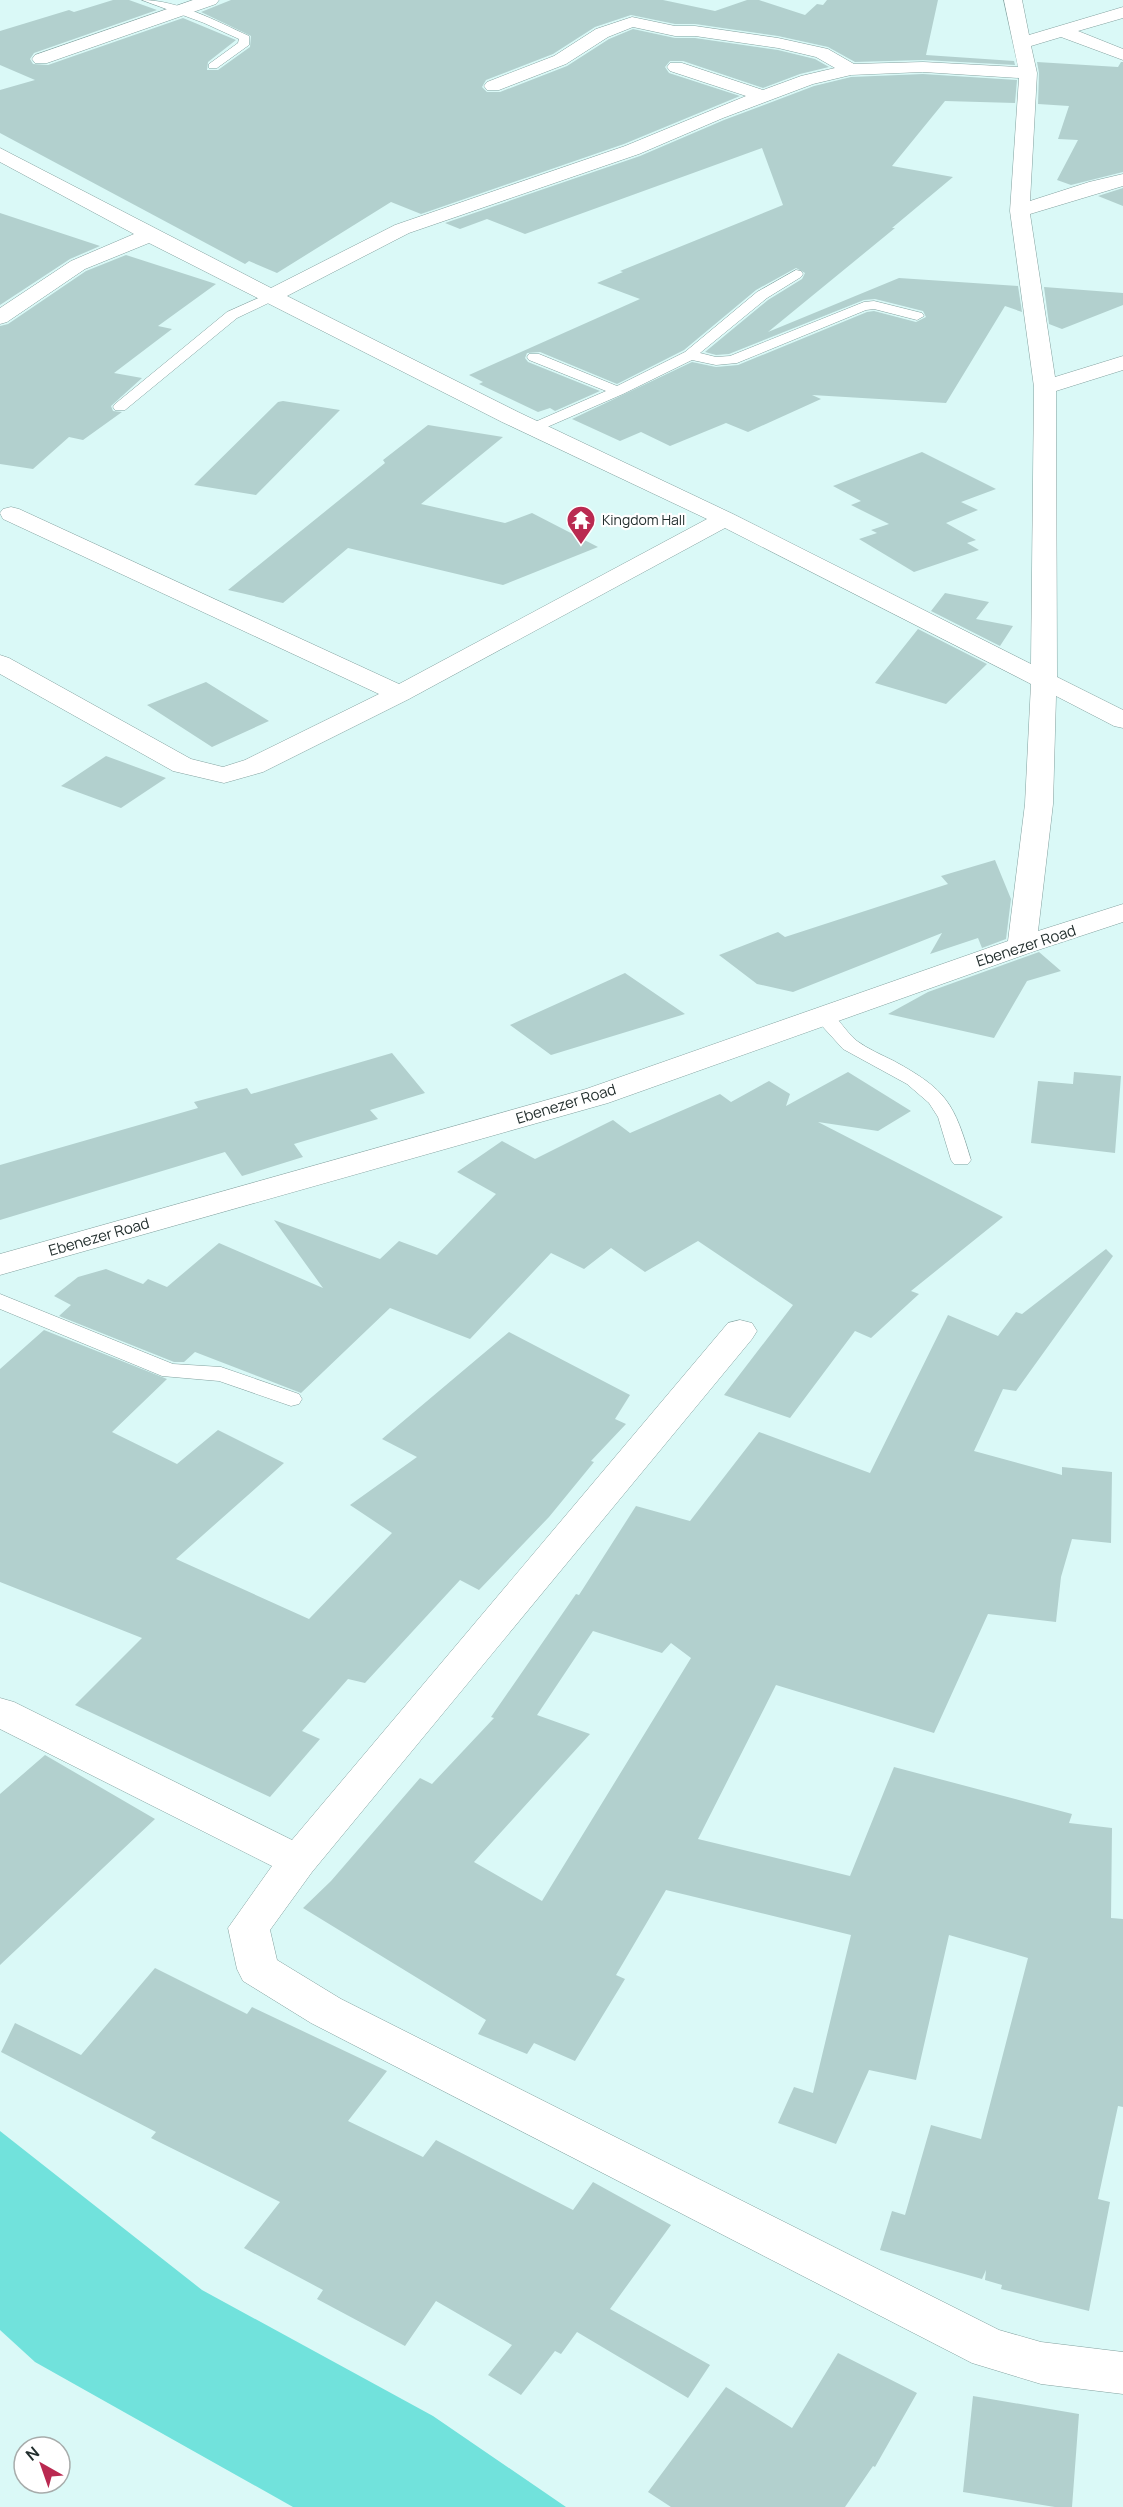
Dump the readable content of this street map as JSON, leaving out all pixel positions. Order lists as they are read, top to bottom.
{
  "streets": {
    "street": ["Ebenezer Road"]
  },
  "places": {
    "temple": ["Kingdom Hall"]
  },
  "north": "top left"
}
